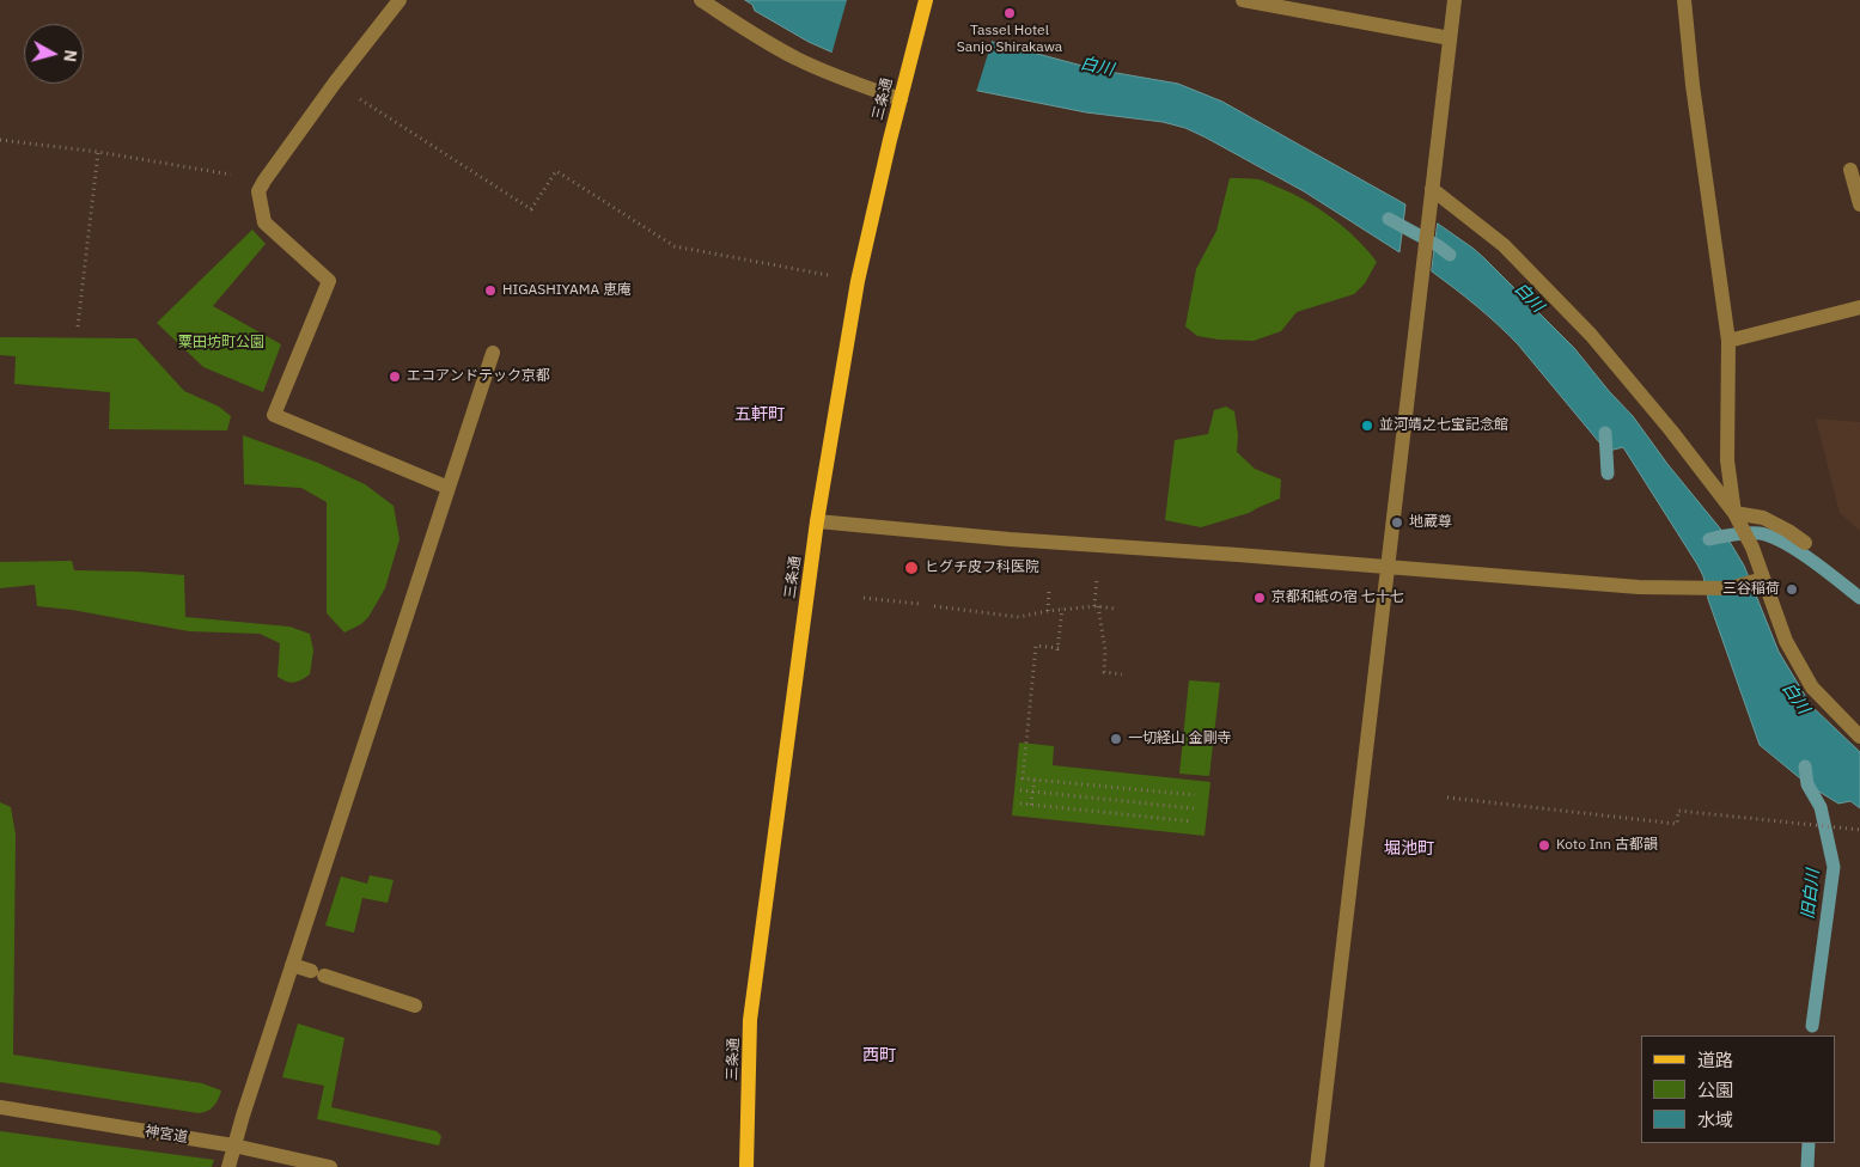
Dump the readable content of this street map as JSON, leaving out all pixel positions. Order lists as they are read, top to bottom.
{
  "streets": {
    "main road": ["三条通"],
    "street": ["神宮道"]
  },
  "districts": ["五軒町", "堀池町", "西町"],
  "water": ["白川", "旧白川"],
  "parks": ["粟田坊町公園"],
  "places": [
    "Tassel Hotel Sanjo Shirakawa",
    "HIGASHIYAMA 恵庵",
    "エコアンドテック京都",
    "並河靖之七宝記念館",
    "地蔵尊",
    "ヒグチ皮フ科医院",
    "三谷稲荷",
    "京都和紙の宿 七十七",
    "一切経山 金剛寺",
    "Koto Inn 古都韻"
  ],
  "legend": ["道路", "公園", "水域"],
  "north": "right"
}
